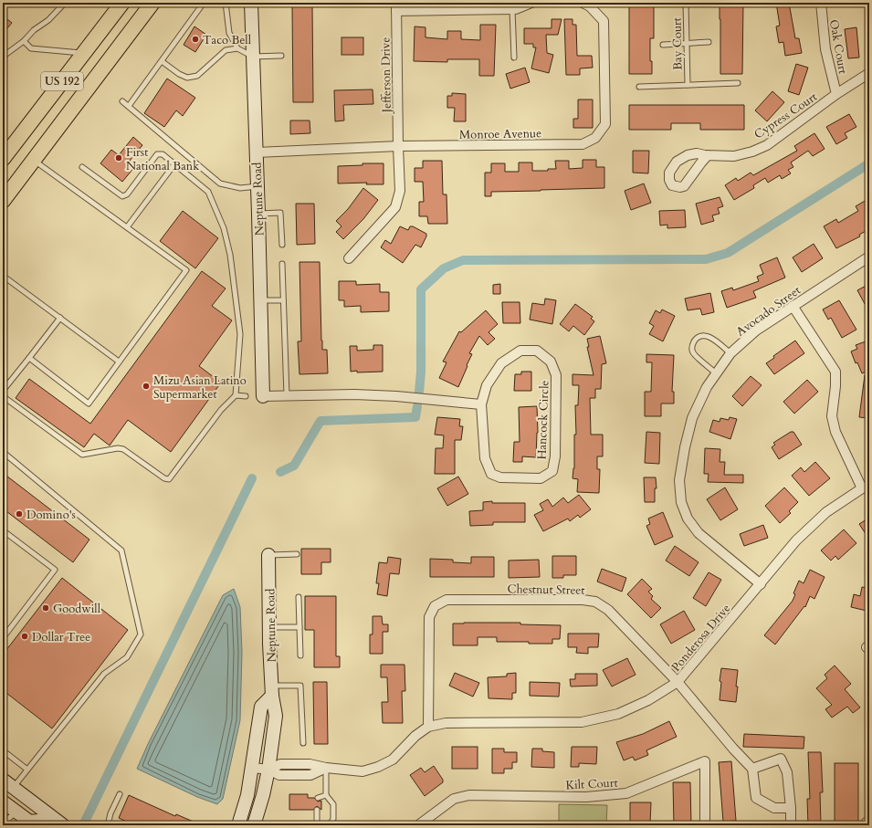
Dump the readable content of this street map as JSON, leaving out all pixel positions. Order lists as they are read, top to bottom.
{
  "streets": {
    "highway": ["US 192"],
    "main road": ["Neptune Road"],
    "street": [
      "Oak Court",
      "Jefferson Drive",
      "Cypress Court",
      "Monroe Avenue",
      "Avocado Street",
      "Hancock Circle",
      "Chestnut Street",
      "Ponderosa Drive",
      "Kilt Court"
    ],
    "lane": ["Bay Court"]
  },
  "crossings": [
    ["Oak Court", "Cypress Court"],
    ["Jefferson Drive", "Monroe Avenue"],
    ["Monroe Avenue", "Neptune Road"],
    ["Neptune Road", "Ponderosa Drive"],
    ["Avocado Street", "Ponderosa Drive"],
    ["Chestnut Street", "Ponderosa Drive"]
  ],
  "places": [
    "Taco Bell",
    "First National Bank",
    "Mizu Asian Latino Supermarket",
    "Domino's",
    "Goodwill",
    "Dollar Tree"
  ]
}
